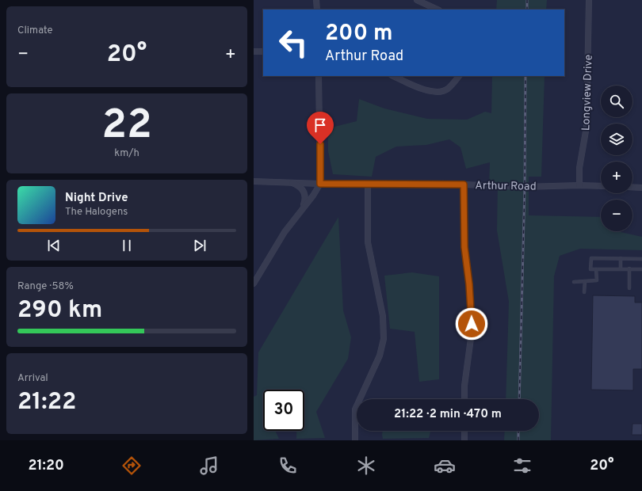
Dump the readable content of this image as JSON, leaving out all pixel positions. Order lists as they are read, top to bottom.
{
  "streets": {
    "street": ["Longview Drive", "Arthur Road"]
  },
  "crossings": [
    ["Longview Drive", "Arthur Road"]
  ],
  "page": {
    "tile": [
      "Climate",
      ["22", "km/h"],
      ["Range · 58%", "290 km"],
      ["Arrival", "21:22"]
    ],
    "turn": ["200 m", "Arthur Road"],
    "heat": ["−", "20°", "+"],
    "map_buttons": ["+", "−"],
    "song": ["Night Drive", "The Halogens"],
    "limit": "30",
    "trip": "21:22 · 2 min · 470 m",
    "tabs": ["21:20", "20°"]
  }
}
